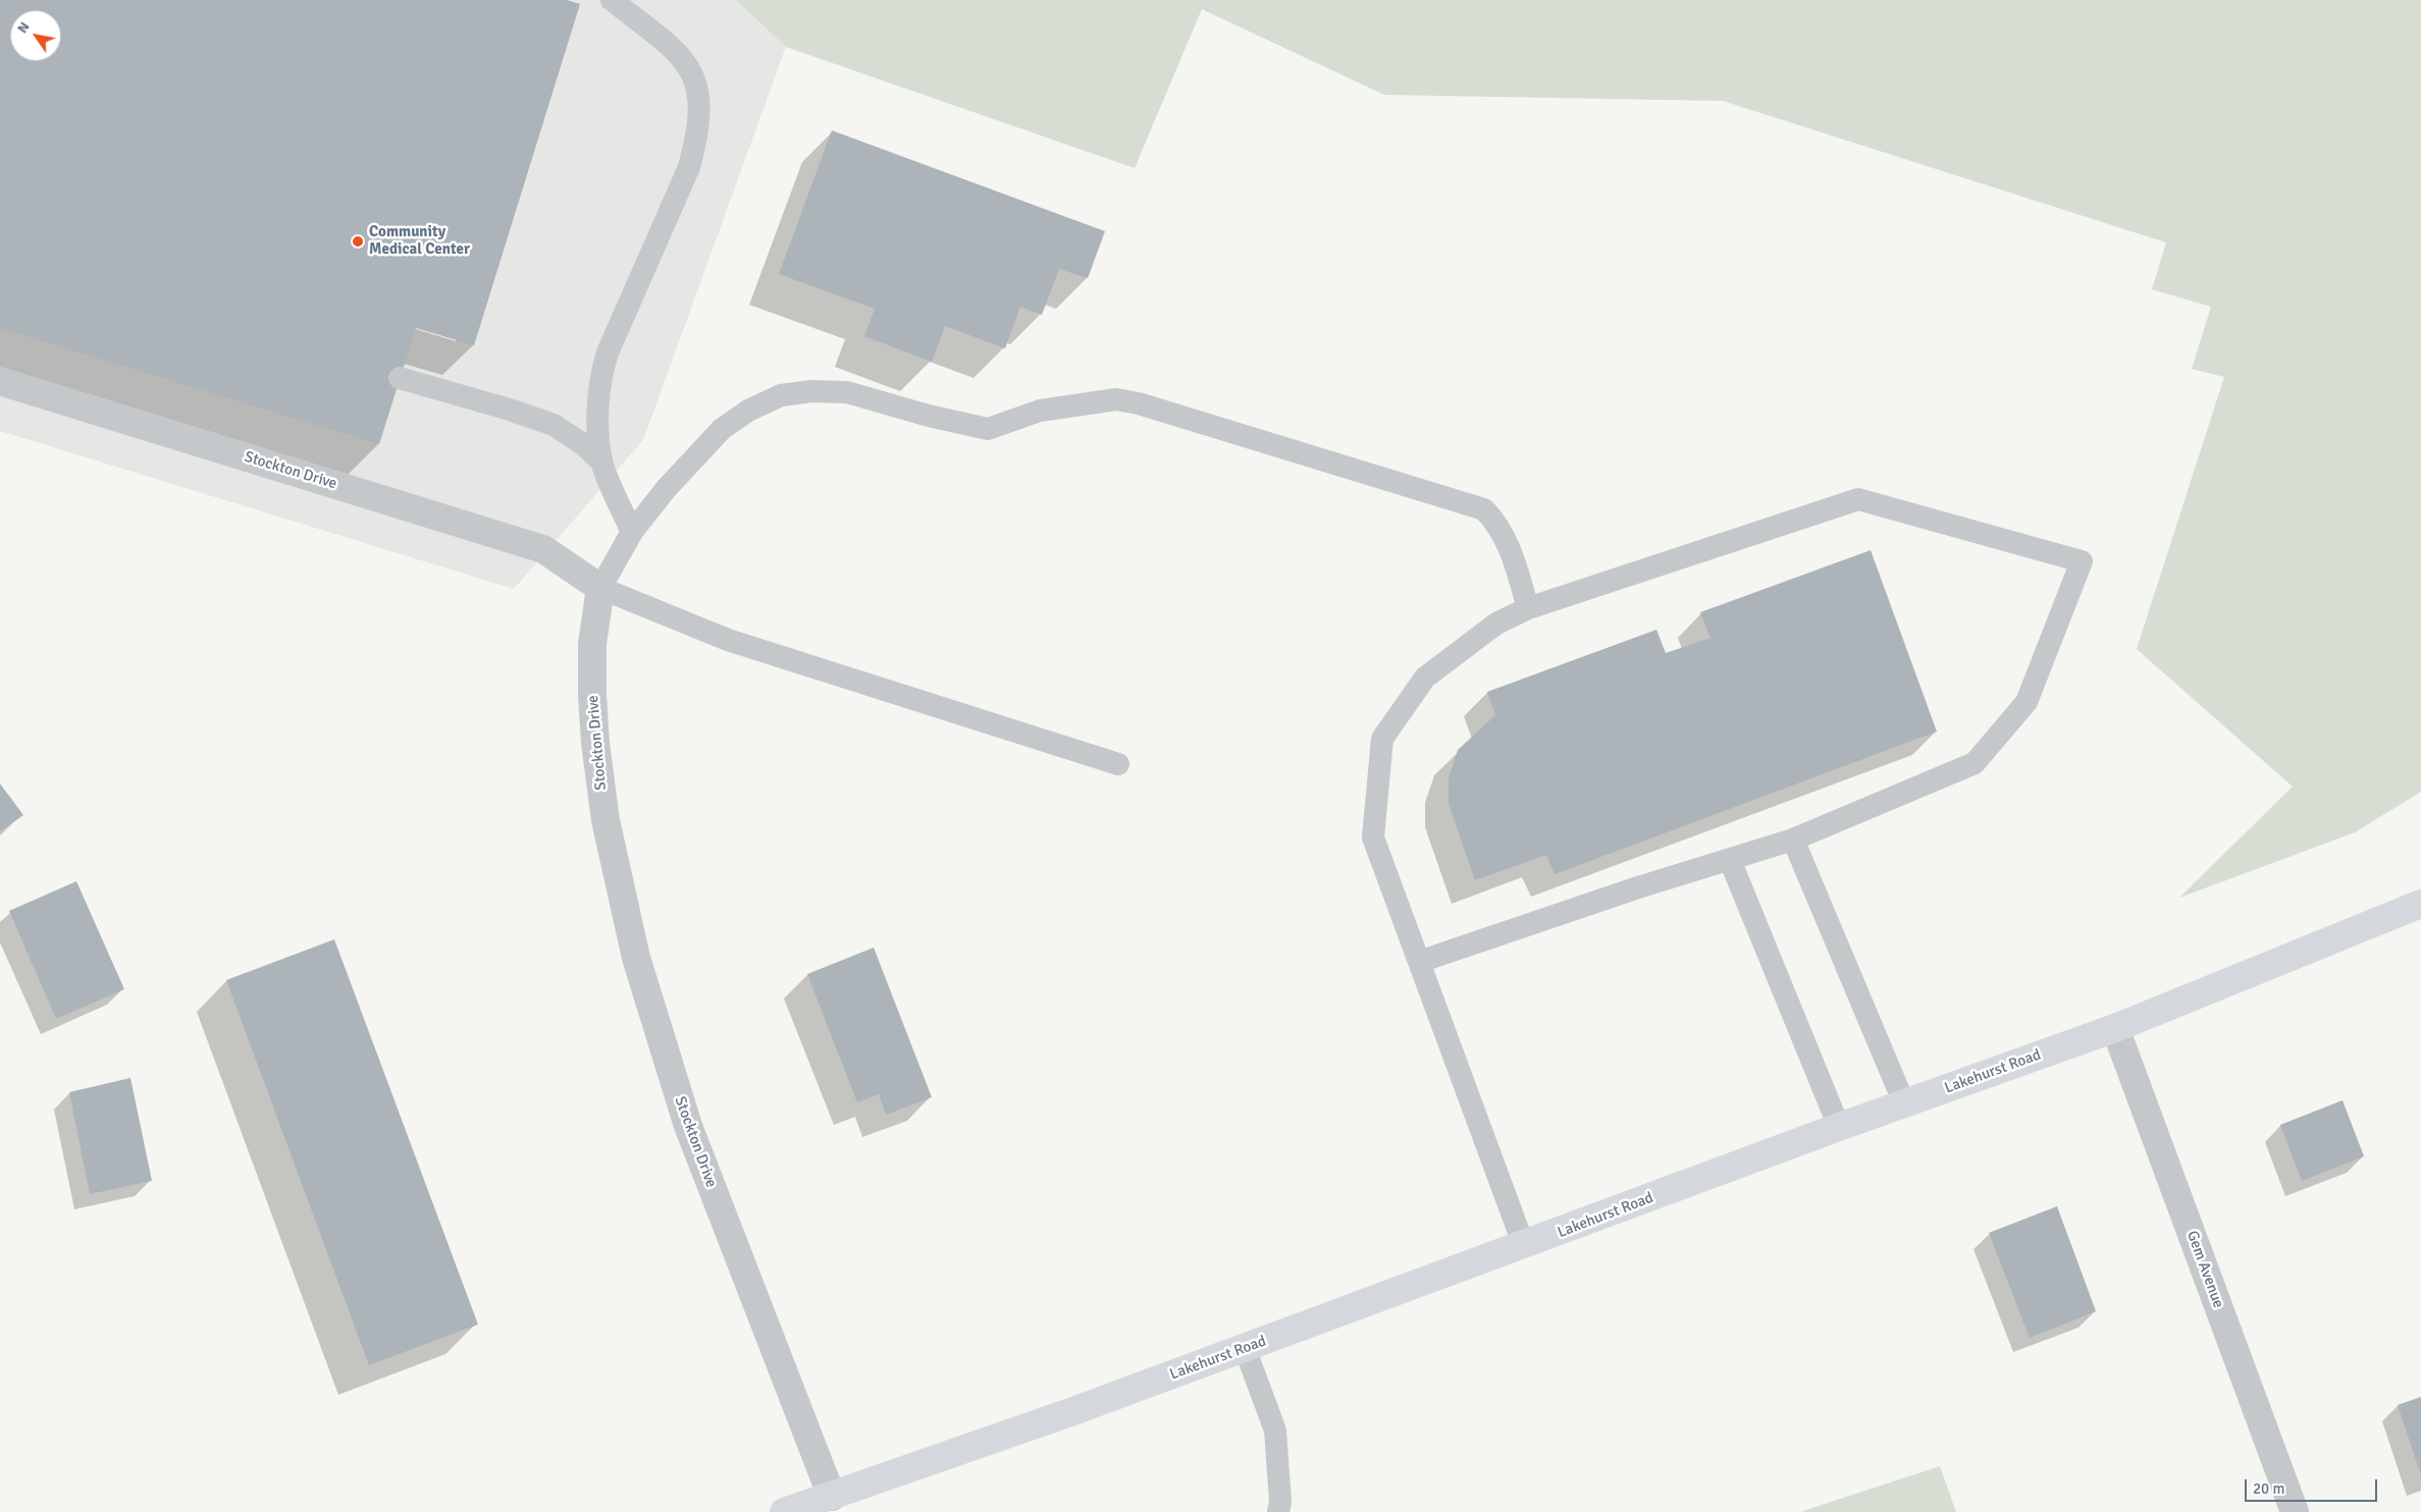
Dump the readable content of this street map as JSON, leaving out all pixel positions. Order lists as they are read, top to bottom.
{
  "streets": {
    "main road": ["Lakehurst Road"],
    "street": ["Stockton Drive", "Gem Avenue"]
  },
  "crossings": [
    ["Stockton Drive", "Lakehurst Road"],
    ["Lakehurst Road", "Gem Avenue"]
  ],
  "places": ["Community Medical Center"],
  "scale_bar": "20 m",
  "north": "top left"
}
